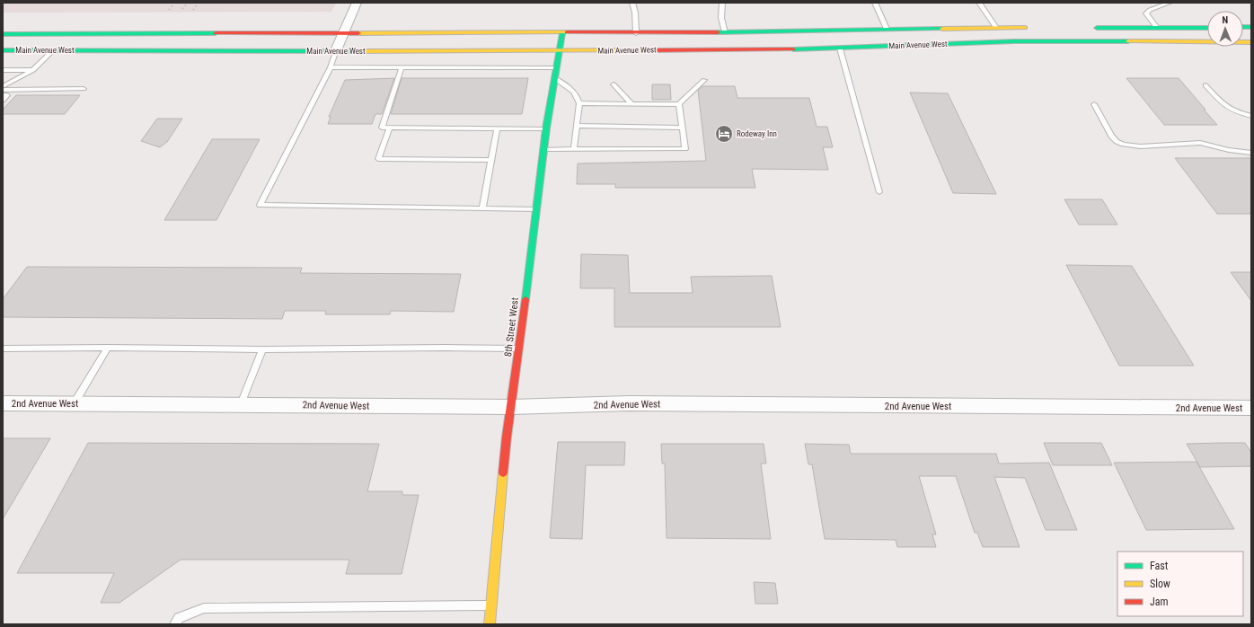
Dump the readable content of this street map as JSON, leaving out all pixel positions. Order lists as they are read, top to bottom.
{
  "streets": {
    "main road": ["Main Avenue West", "8th Street West"],
    "street": ["2nd Avenue West"]
  },
  "crossings": [
    ["Main Avenue West", "8th Street West"],
    ["8th Street West", "2nd Avenue West"]
  ],
  "places": {
    "hotel": ["Rodeway Inn"]
  },
  "legend": ["Fast", "Slow", "Jam"],
  "north": "top"
}
